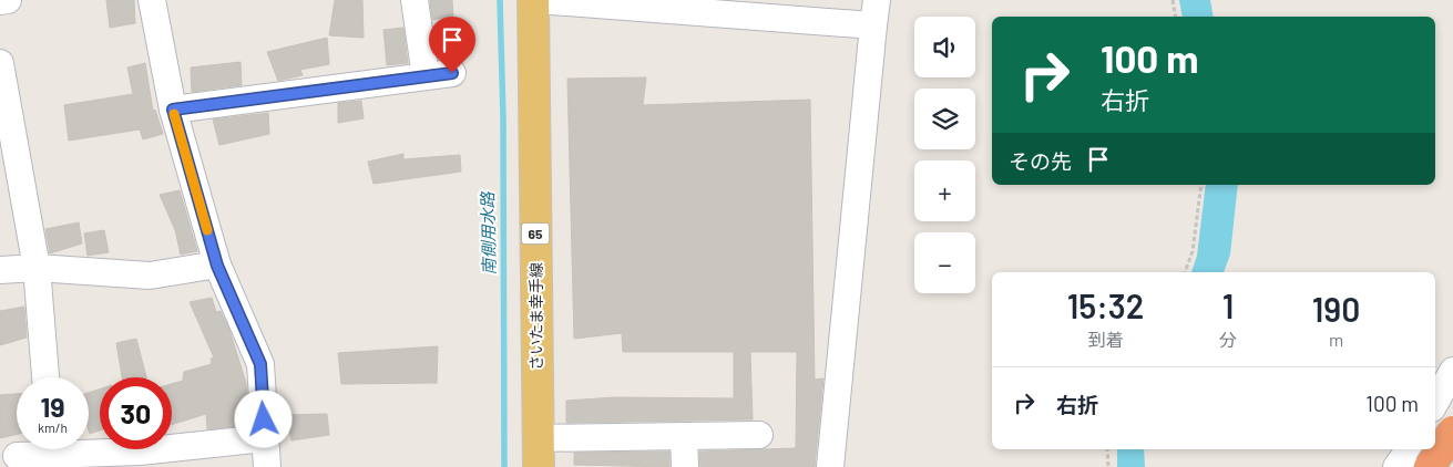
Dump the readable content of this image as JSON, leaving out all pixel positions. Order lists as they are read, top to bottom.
{
  "streets": {
    "main road": ["65", "さいたま幸手線"]
  },
  "water": ["南側用水路"],
  "page": {
    "map_buttons": ["+", "−"],
    "turn": ["100 m", "右折"],
    "then": "その先",
    "eta": [
      "15:32",
      "到着",
      "1",
      "分",
      "190",
      "m"
    ],
    "list": [
      {
        "name": "右折",
        "value": "100 m"
      }
    ],
    "speed": "19 km/h",
    "limit": "30"
  }
}
